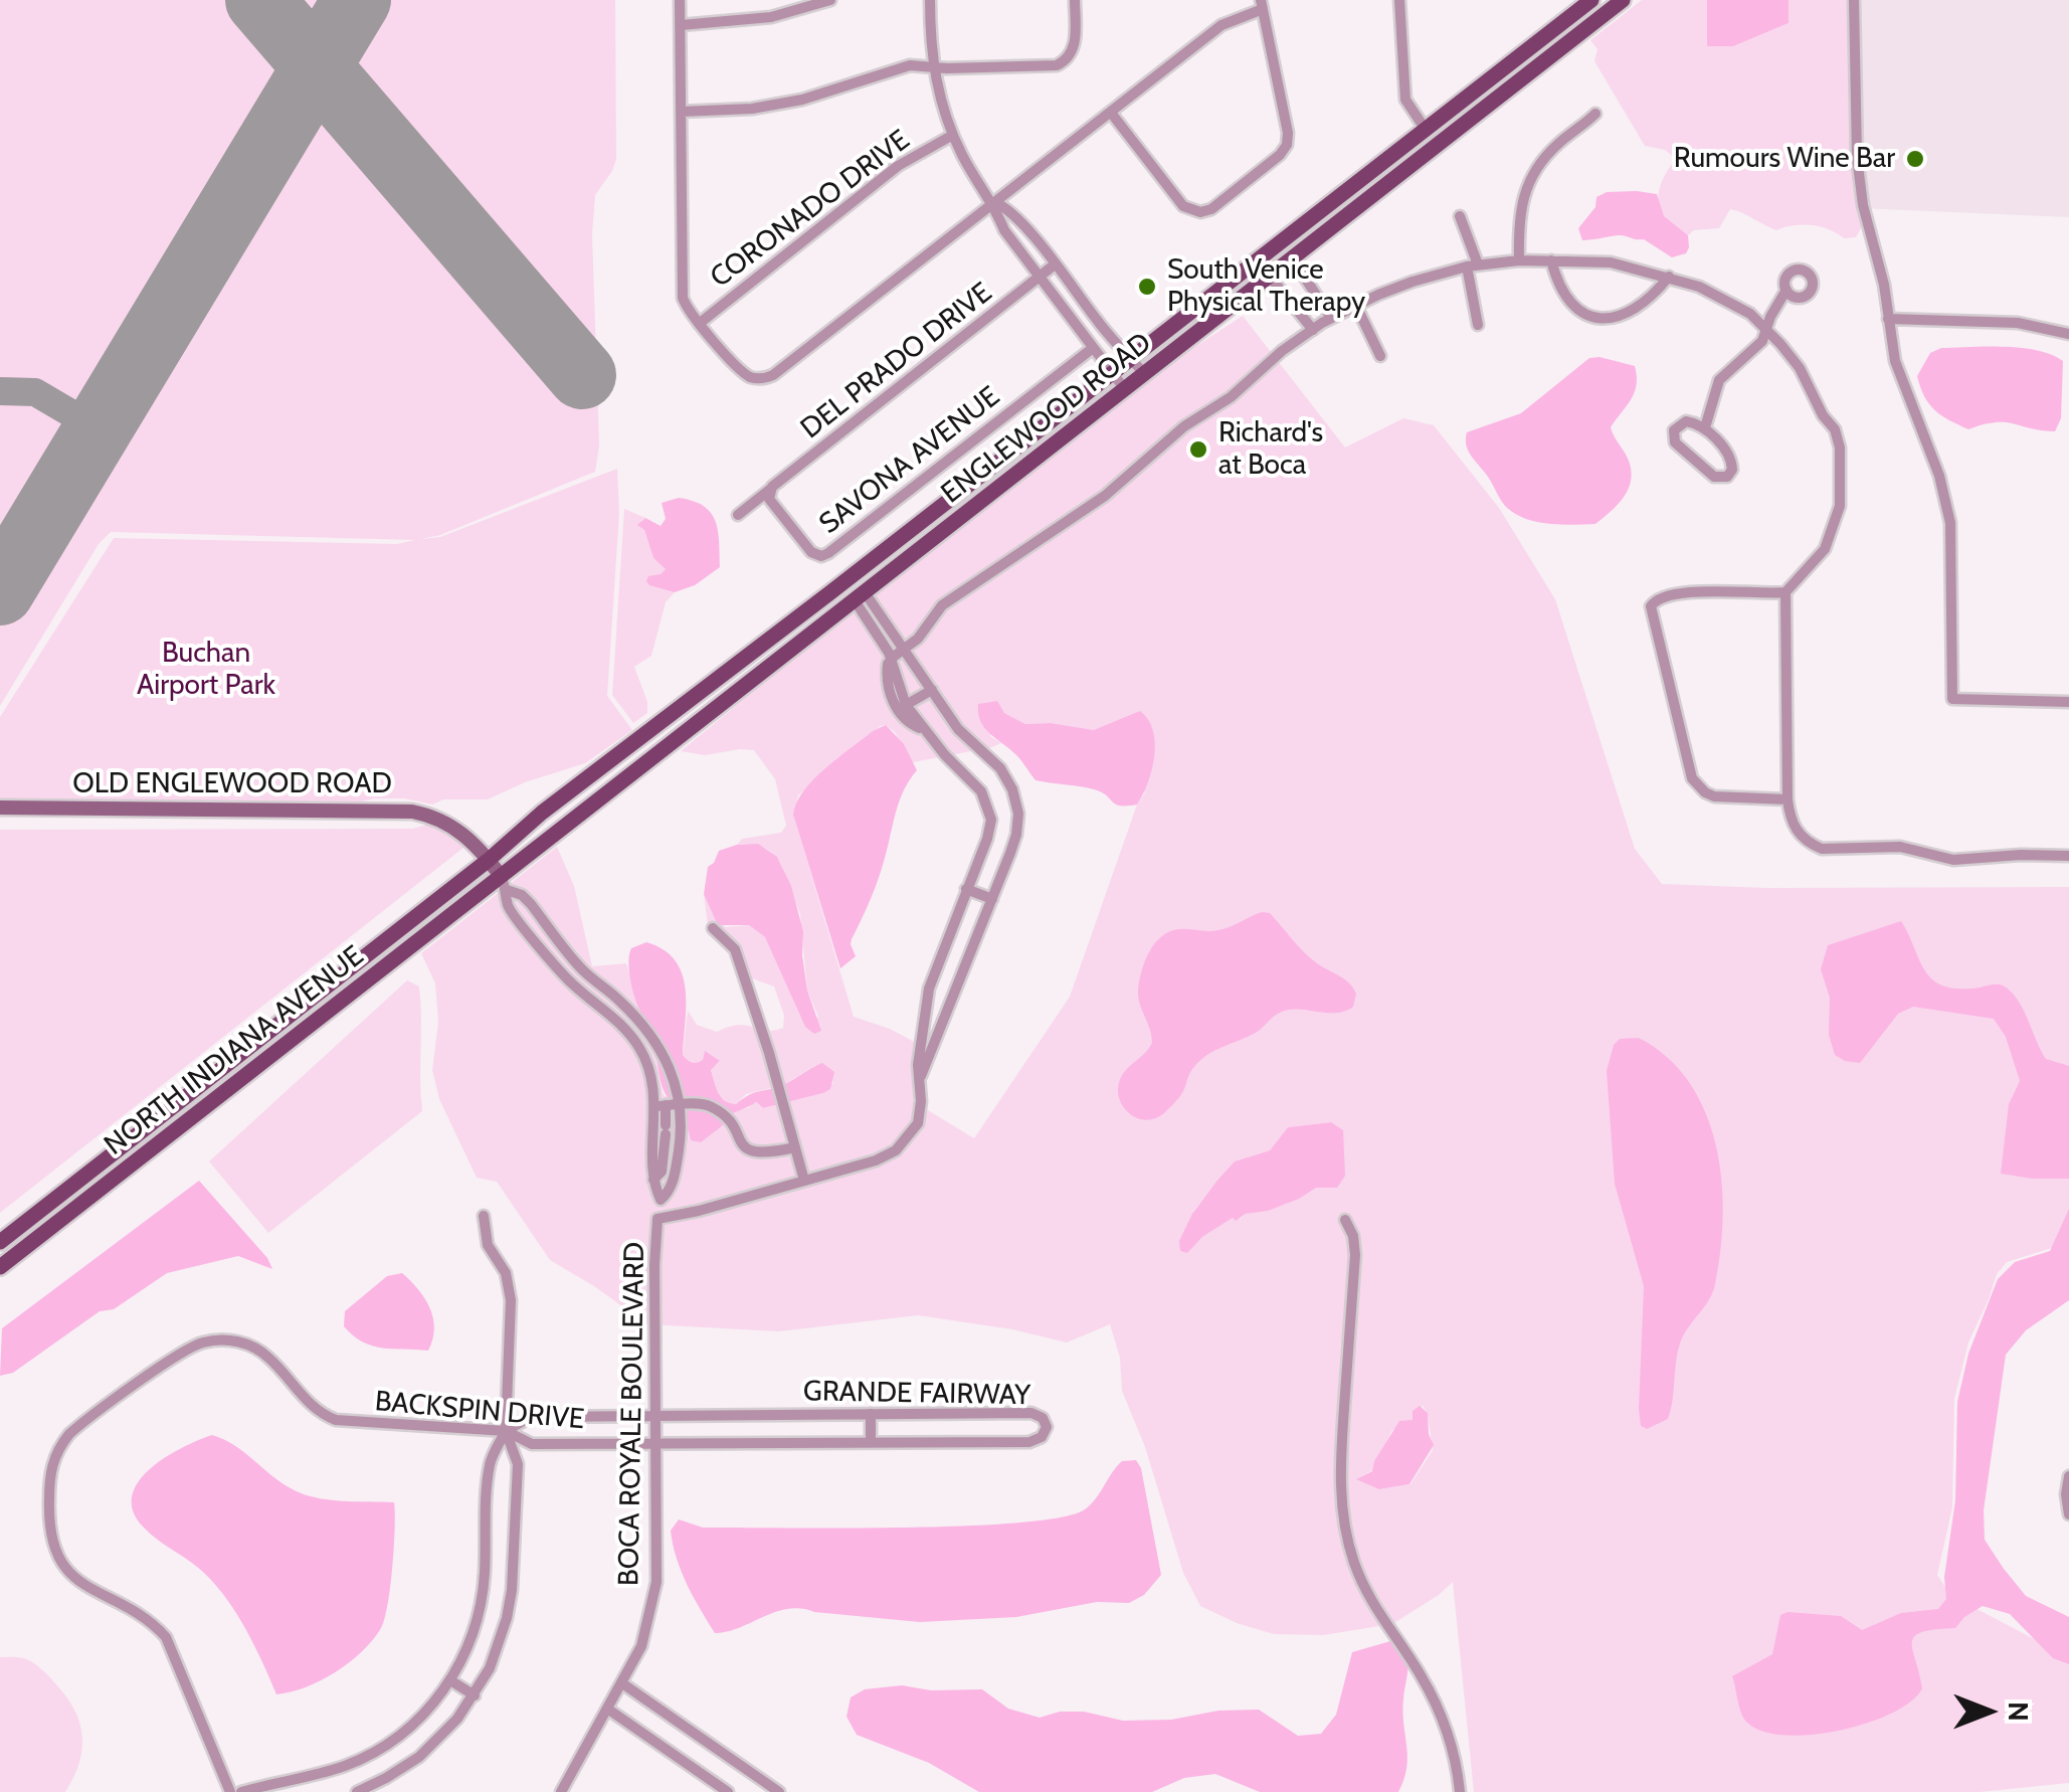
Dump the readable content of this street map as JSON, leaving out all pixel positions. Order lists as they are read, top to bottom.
{
  "streets": {
    "main road": ["ENGLEWOOD ROAD", "NORTH INDIANA AVENUE"],
    "street": [
      "CORONADO DRIVE",
      "DEL PRADO DRIVE",
      "SAVONA AVENUE",
      "OLD ENGLEWOOD ROAD",
      "GRANDE FAIRWAY",
      "BACKSPIN DRIVE",
      "BOCA ROYALE BOULEVARD"
    ]
  },
  "crossings": [
    ["DEL PRADO DRIVE", "SAVONA AVENUE"],
    ["ENGLEWOOD ROAD", "OLD ENGLEWOOD ROAD"],
    ["ENGLEWOOD ROAD", "NORTH INDIANA AVENUE"],
    ["ENGLEWOOD ROAD", "BOCA ROYALE BOULEVARD"],
    ["OLD ENGLEWOOD ROAD", "NORTH INDIANA AVENUE"],
    ["GRANDE FAIRWAY", "BACKSPIN DRIVE"],
    ["GRANDE FAIRWAY", "BOCA ROYALE BOULEVARD"],
    ["BACKSPIN DRIVE", "BOCA ROYALE BOULEVARD"]
  ],
  "parks": ["Buchan Airport Park"],
  "places": ["Rumours Wine Bar", "South Venice Physical Therapy", "Richard's at Boca"],
  "north": "right"
}
